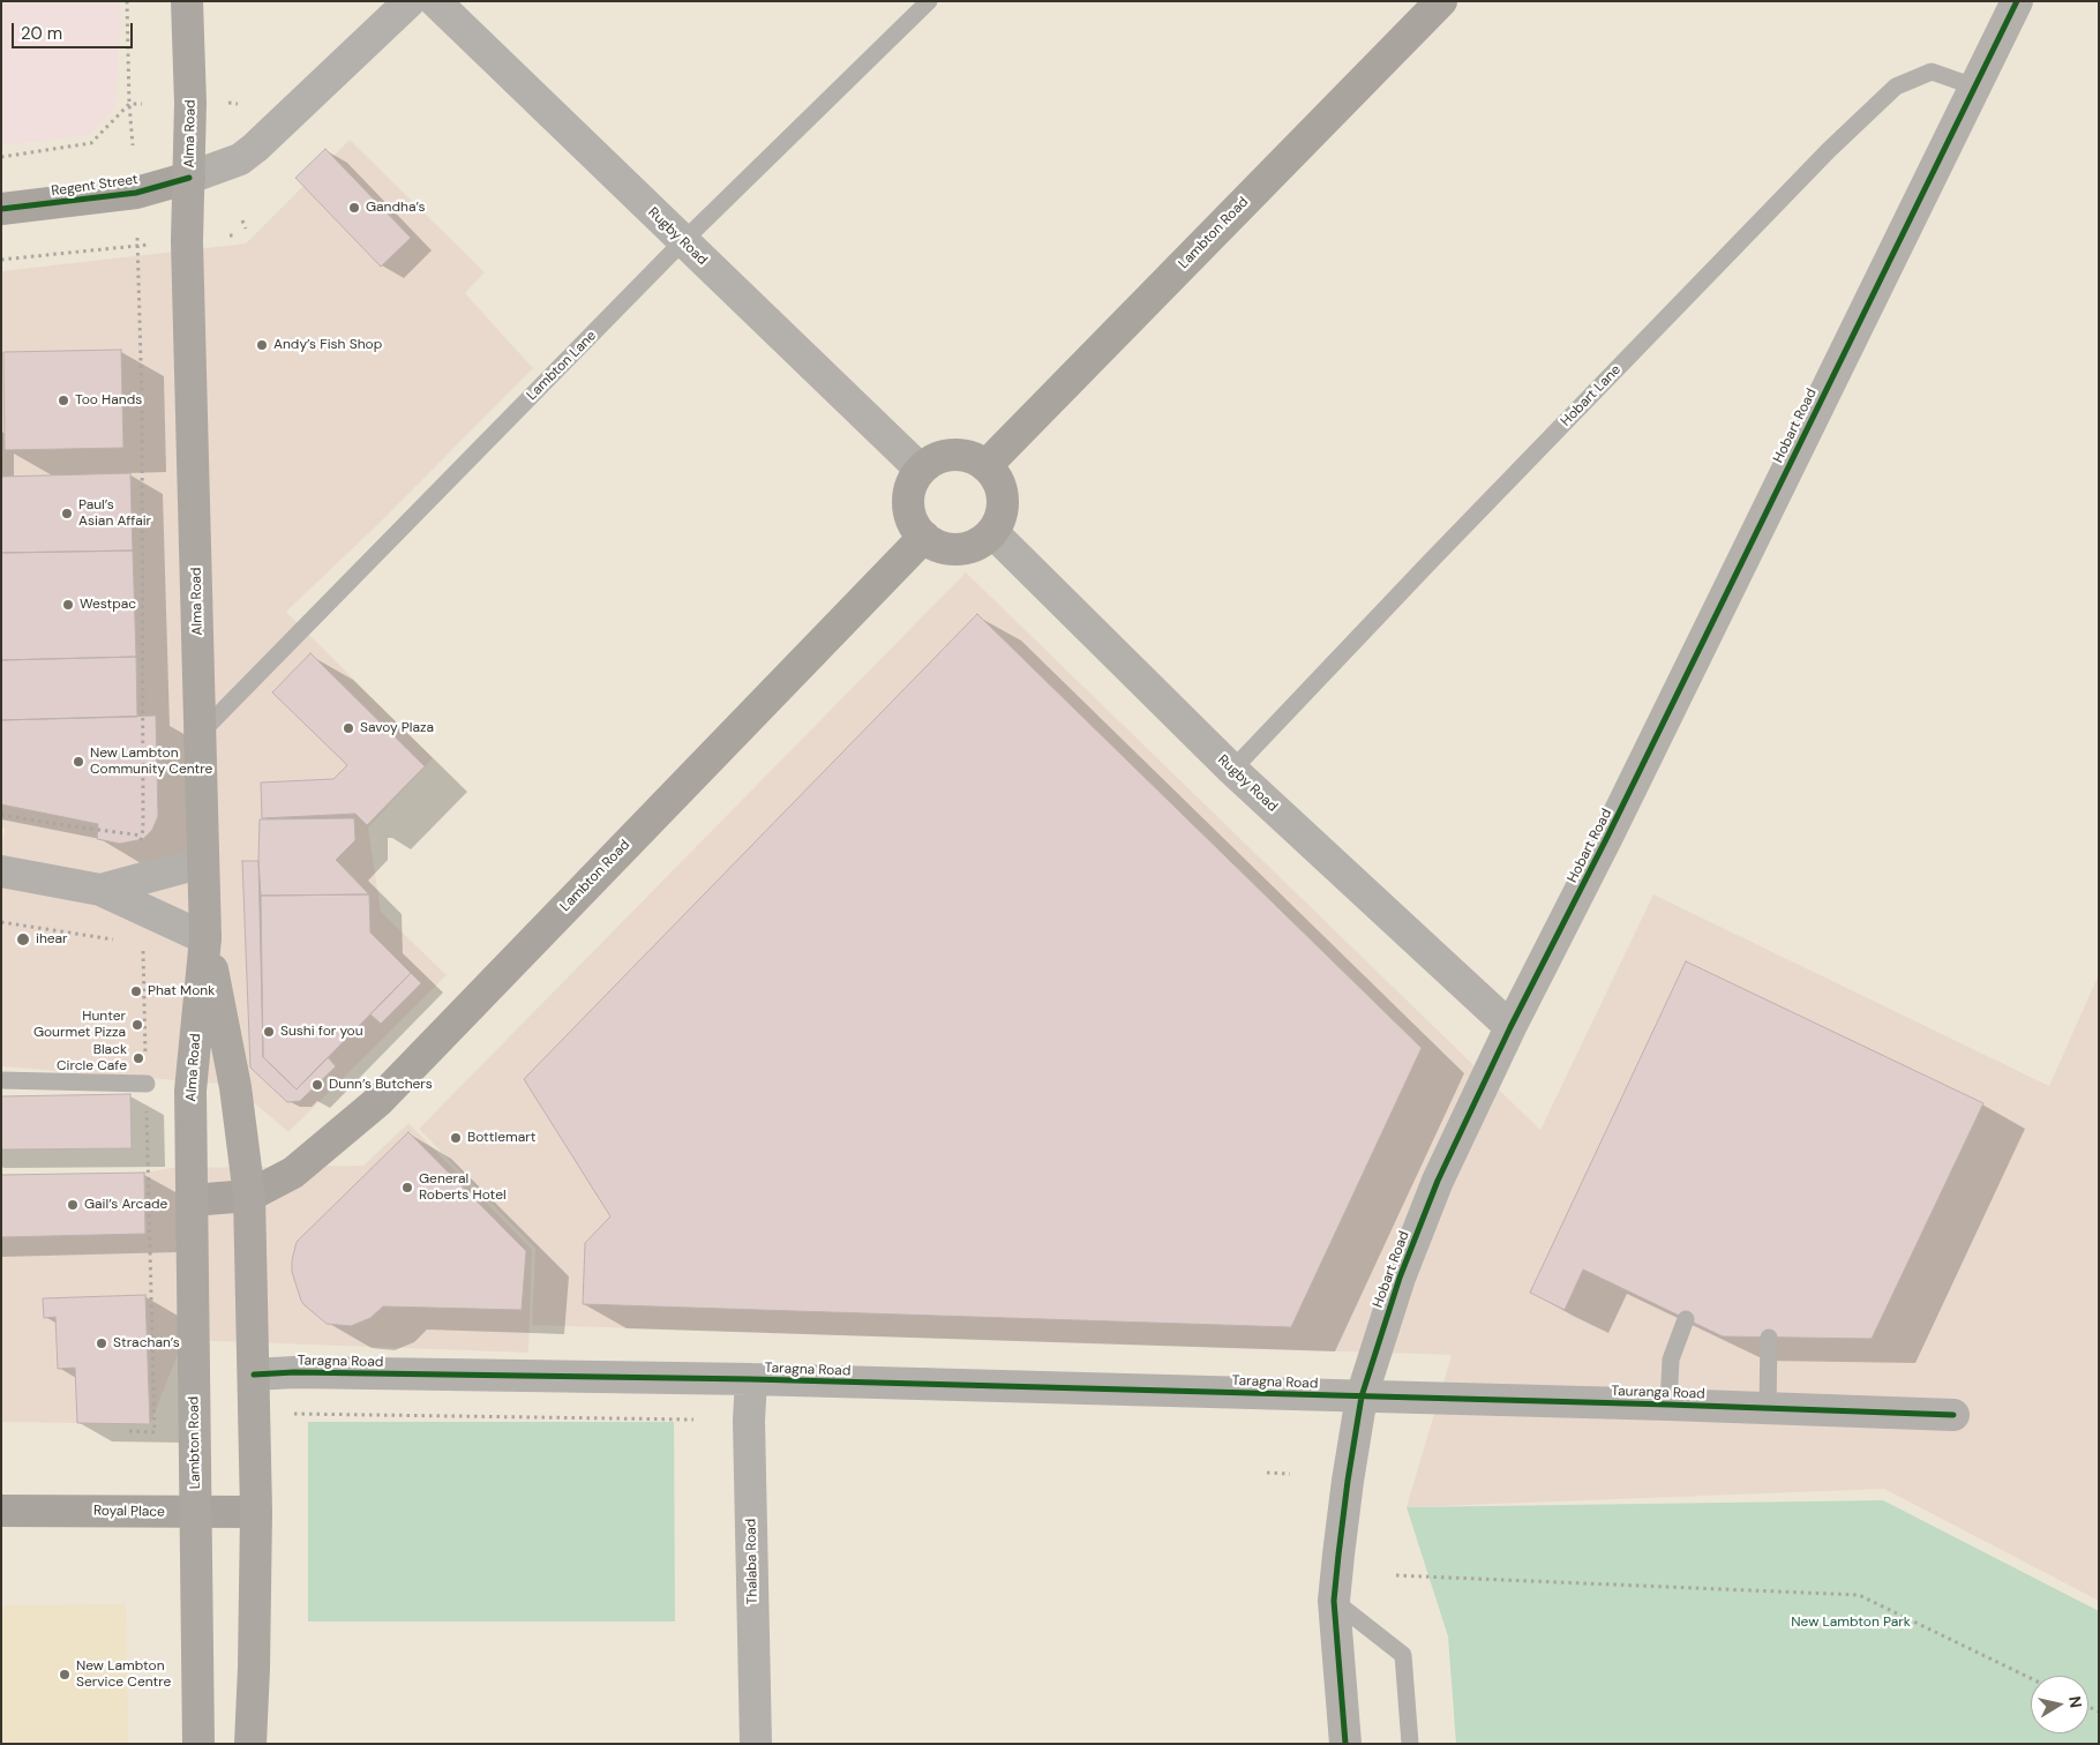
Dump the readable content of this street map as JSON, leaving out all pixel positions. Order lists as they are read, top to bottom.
{
  "streets": {
    "main road": [
      "Alma Road",
      "Regent Street",
      "Lambton Road",
      "Royal Place"
    ],
    "street": [
      "Rugby Road",
      "Hobart Road",
      "Taragna Road",
      "Tauranga Road",
      "Thalaba Road"
    ],
    "lane": ["Lambton Lane", "Hobart Lane"]
  },
  "crossings": [
    ["Alma Road", "Regent Street"],
    ["Alma Road", "Lambton Road"],
    ["Alma Road", "Lambton Lane"],
    ["Lambton Road", "Rugby Road"],
    ["Lambton Road", "Royal Place"],
    ["Rugby Road", "Lambton Lane"],
    ["Rugby Road", "Hobart Lane"],
    ["Rugby Road", "Hobart Road"],
    ["Hobart Lane", "Hobart Road"],
    ["Hobart Road", "Taragna Road"],
    ["Hobart Road", "Tauranga Road"],
    ["Taragna Road", "Tauranga Road"],
    ["Taragna Road", "Thalaba Road"]
  ],
  "parks": ["New Lambton Park"],
  "places": [
    "Gandha’s",
    "Andy’s Fish Shop",
    "Too Hands",
    "Paul’s Asian Affair",
    "Westpac",
    "Savoy Plaza",
    "New Lambton Community Centre",
    "ihear",
    "Phat Monk",
    "Hunter Gourmet Pizza",
    "Sushi for you",
    "Black Circle Cafe",
    "Dunn’s Butchers",
    "Bottlemart",
    "General Roberts Hotel",
    "Gail’s Arcade",
    "Strachan’s",
    "New Lambton Service Centre"
  ],
  "scale_bar": "20 m",
  "north": "right"
}
